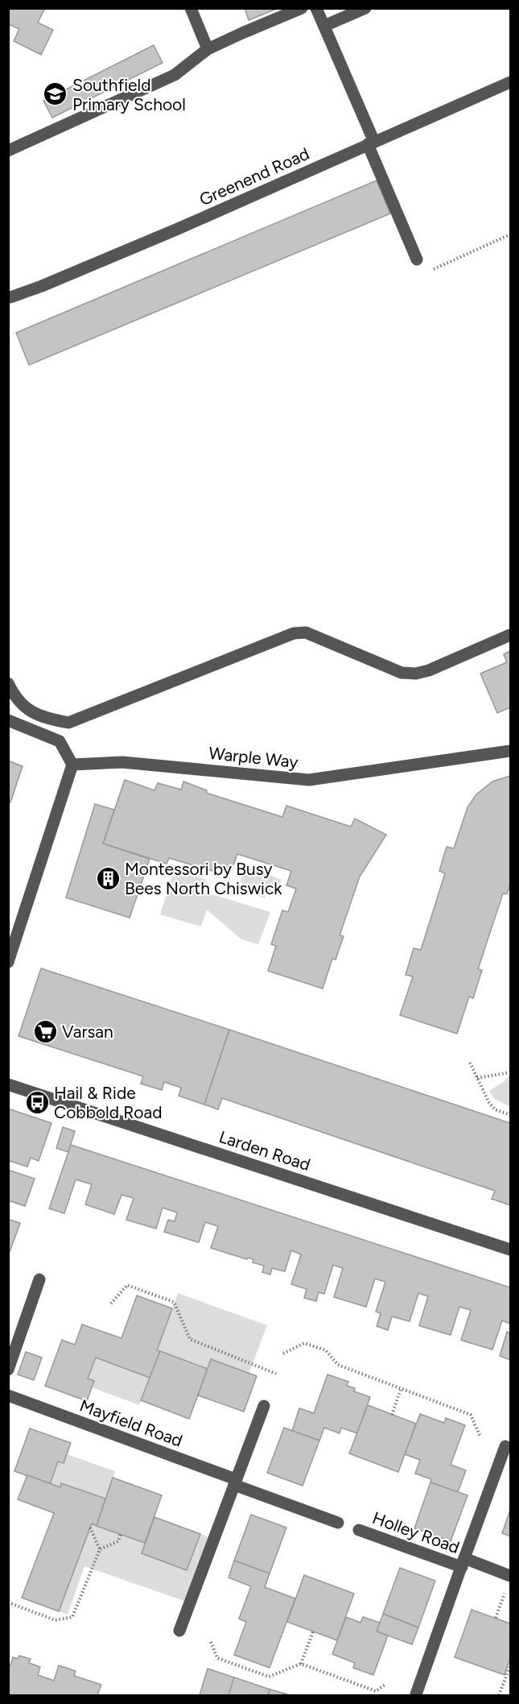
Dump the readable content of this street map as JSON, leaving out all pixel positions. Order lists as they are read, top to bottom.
{
  "streets": {
    "street": [
      "Greenend Road",
      "Warple Way",
      "Larden Road",
      "Mayfield Road",
      "Holley Road"
    ]
  },
  "places": {
    "school or university": ["Southfield Primary School"],
    "building": ["Montessori by Busy Bees North Chiswick"],
    "supermarket": ["Varsan"],
    "bus stop": ["Hail & Ride Cobbold Road"]
  }
}
